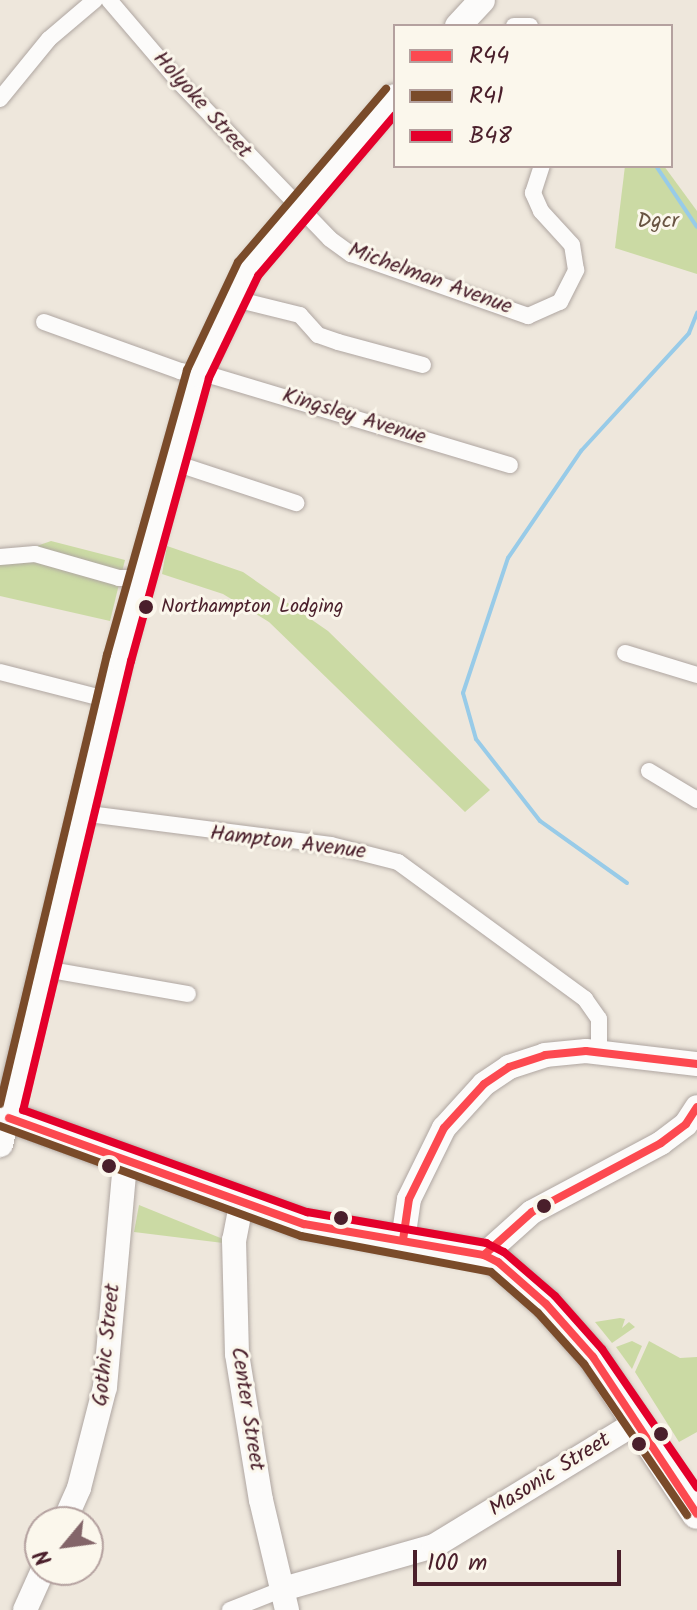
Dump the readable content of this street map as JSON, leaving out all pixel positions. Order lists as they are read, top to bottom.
{
  "streets": {
    "street": [
      "Holyoke Street",
      "Michelman Avenue",
      "Kingsley Avenue",
      "Hampton Avenue",
      "Gothic Street",
      "Center Street",
      "Masonic Street"
    ]
  },
  "crossings": [
    ["Holyoke Street", "Michelman Avenue"],
    ["Center Street", "Masonic Street"]
  ],
  "parks": ["Dgcr"],
  "places": ["Northampton Lodging"],
  "lines": ["transit line R41", "transit line B48", "transit line R44"],
  "legend": ["R44", "R41", "B48"],
  "scale_bar": "100 m",
  "north": "bottom left"
}
